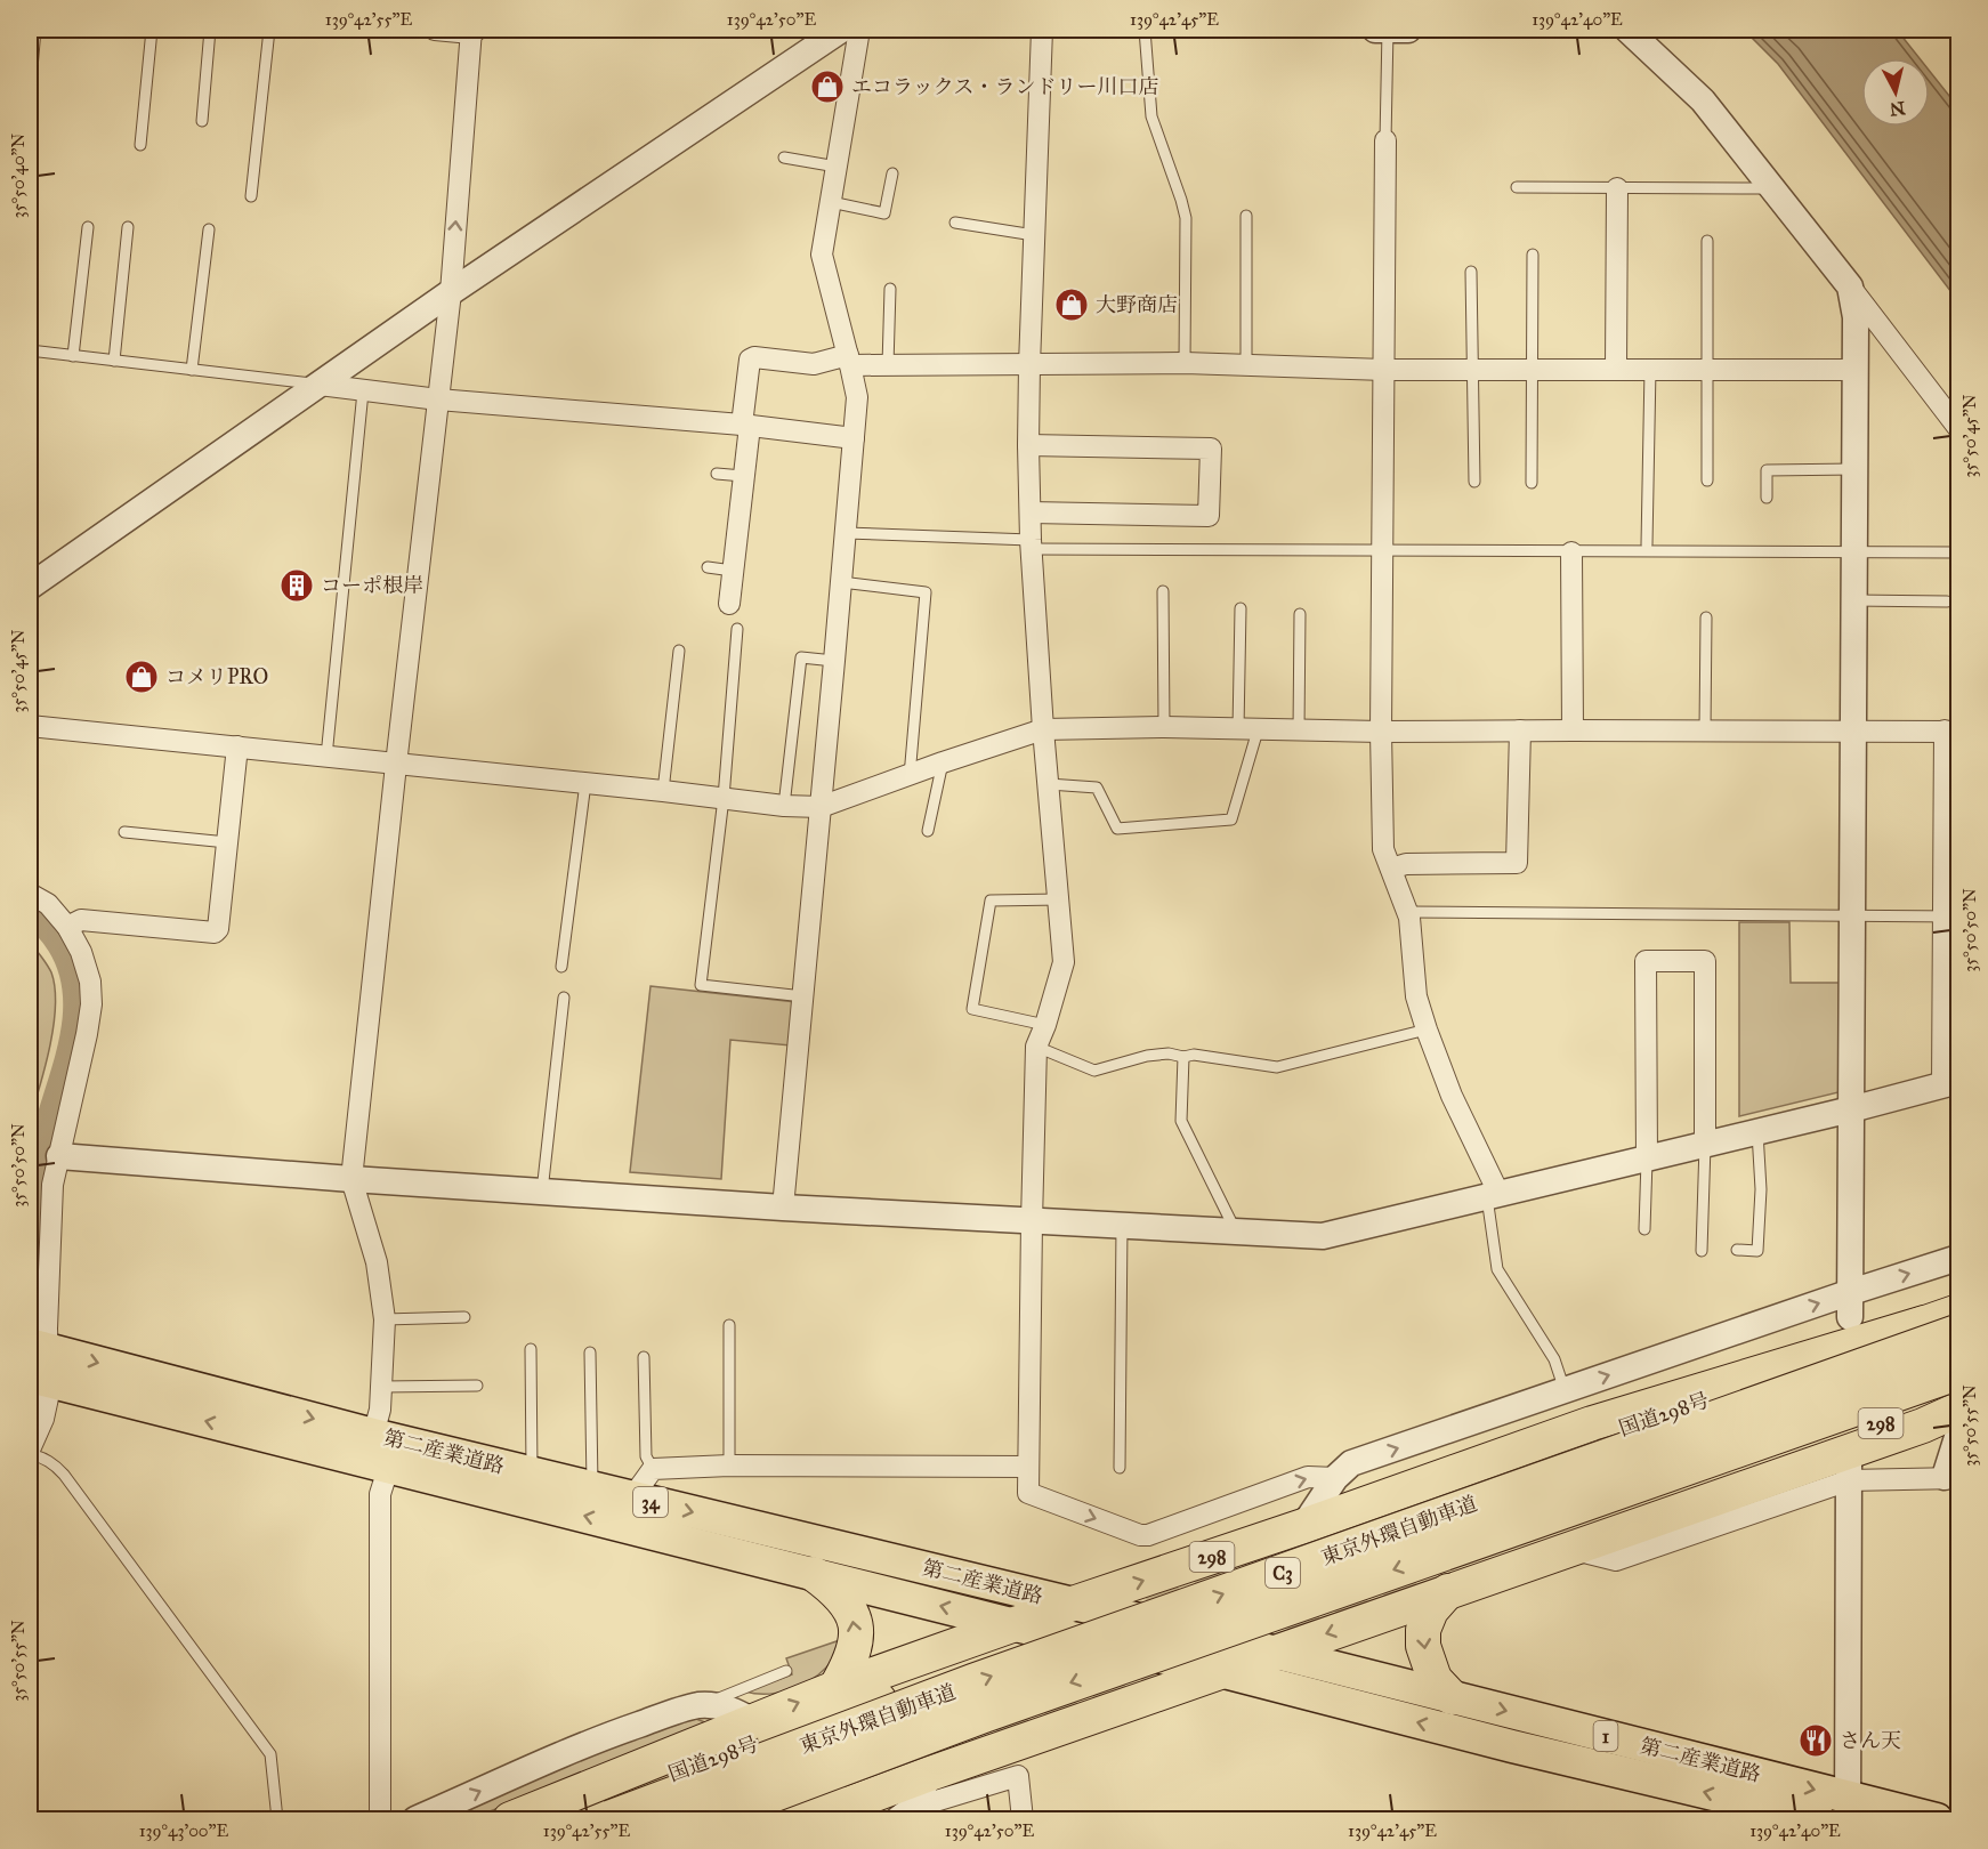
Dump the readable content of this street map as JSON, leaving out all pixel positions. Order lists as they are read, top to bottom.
{
  "streets": {
    "highway": [
      "国道298号",
      "298",
      "東京外環自動車道",
      "C3"
    ],
    "main road": ["第二産業道路", "34", "1"]
  },
  "crossings": [
    ["国道298号", "298"],
    ["国道298号", "東京外環自動車道"],
    ["298", "第二産業道路"],
    ["298", "東京外環自動車道"]
  ],
  "places": {
    "shop": ["エコラックス・ランドリー川口店", "大野商店", "コメリPRO"],
    "building": ["コーポ根岸"],
    "restaurant": ["さん天"]
  },
  "north": "bottom",
  "coordinates": [
    "139°42'55\"E",
    "139°42'50\"E",
    "139°42'45\"E",
    "139°42'40\"E",
    "35°50'40\"N",
    "35°50'45\"N",
    "35°50'50\"N",
    "35°50'55\"N",
    "139°43'00\"E"
  ]
}
